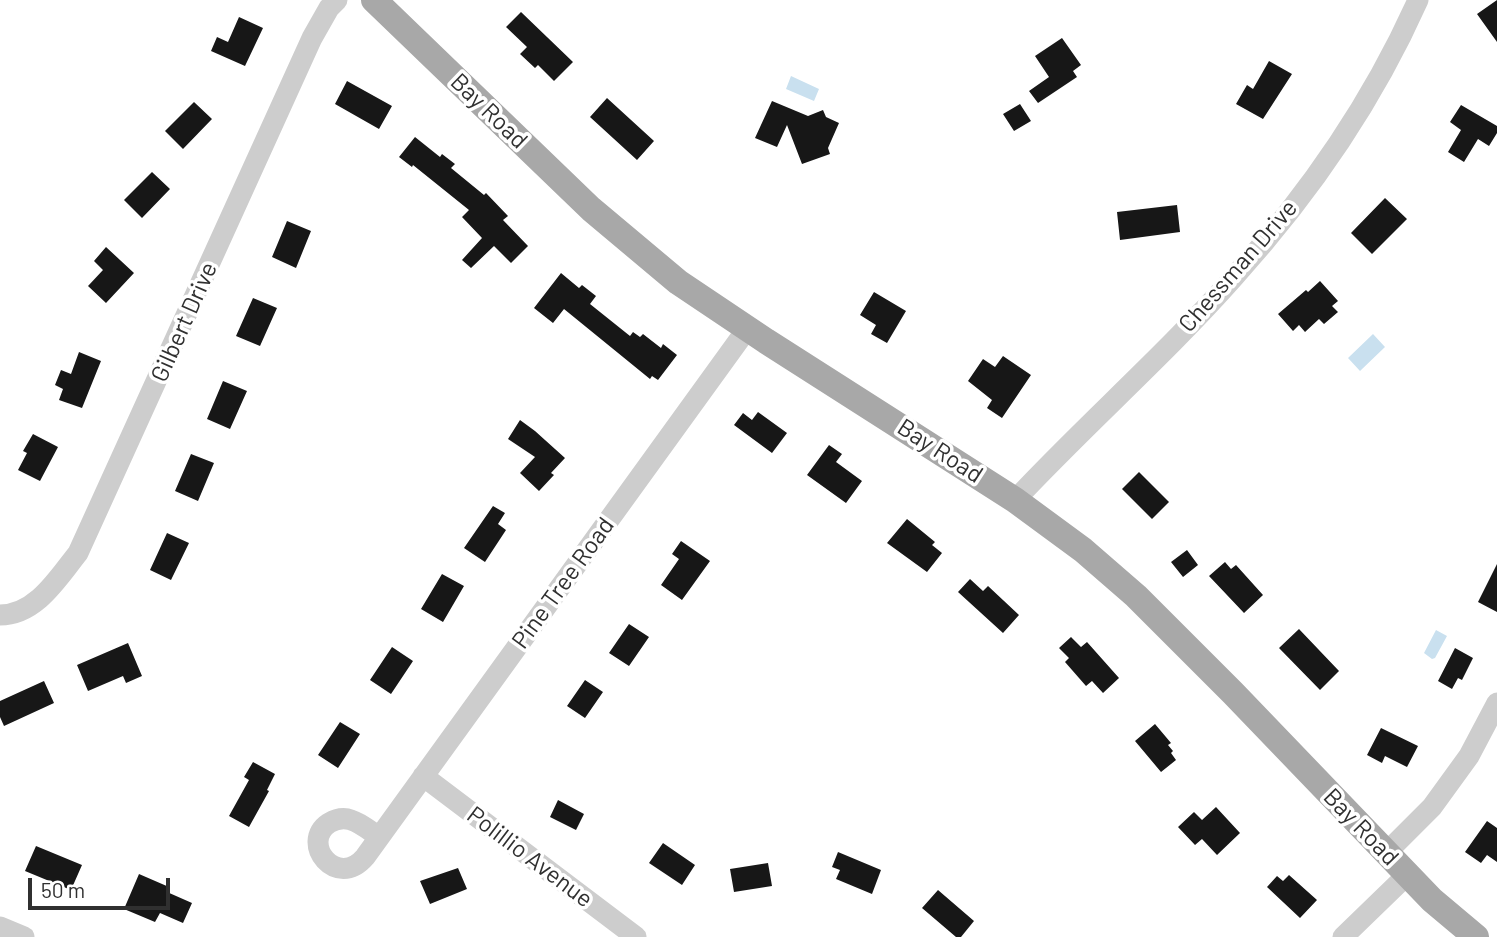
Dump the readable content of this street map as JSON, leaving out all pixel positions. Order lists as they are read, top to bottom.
{
  "streets": {
    "main road": ["Bay Road"],
    "street": [
      "Chessman Drive",
      "Gilbert Drive",
      "Pine Tree Road",
      "Polillio Avenue"
    ]
  },
  "crossings": [
    ["Bay Road", "Chessman Drive"],
    ["Bay Road", "Pine Tree Road"],
    ["Pine Tree Road", "Polillio Avenue"]
  ],
  "scale_bar": "50 m"
}
